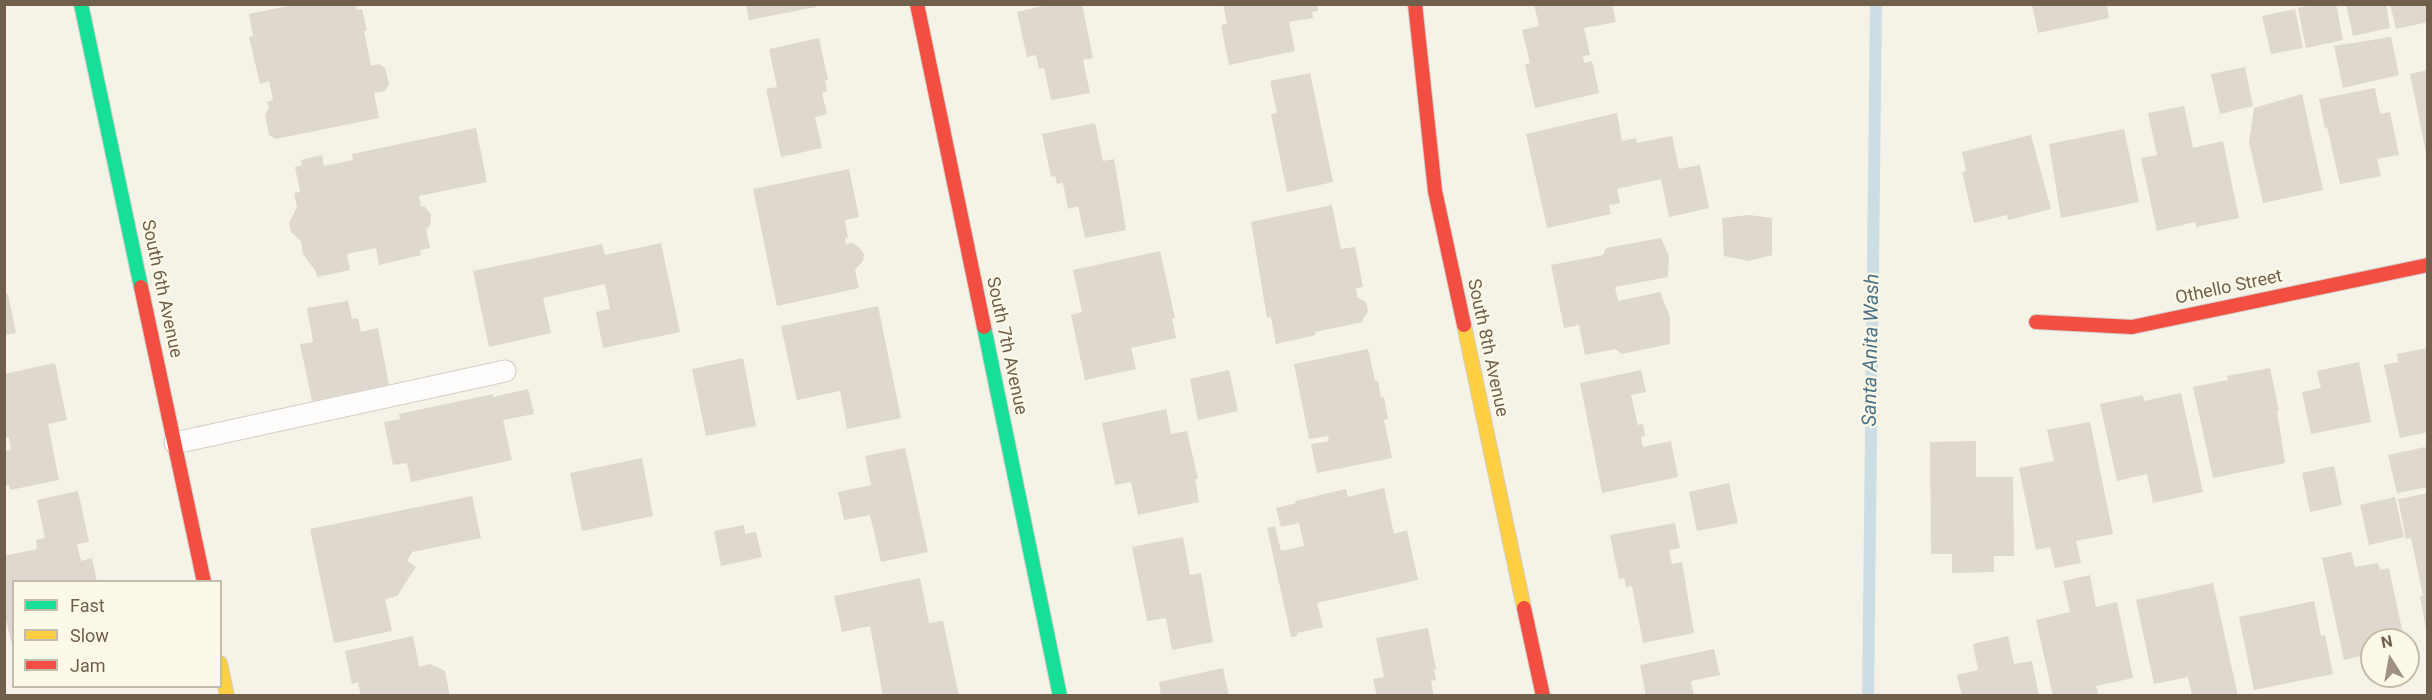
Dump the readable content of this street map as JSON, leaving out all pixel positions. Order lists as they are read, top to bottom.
{
  "streets": {
    "street": [
      "Othello Street",
      "South 6th Avenue",
      "South 7th Avenue",
      "South 8th Avenue"
    ]
  },
  "water": ["Santa Anita Wash"],
  "legend": ["Fast", "Slow", "Jam"],
  "north": "top"
}
